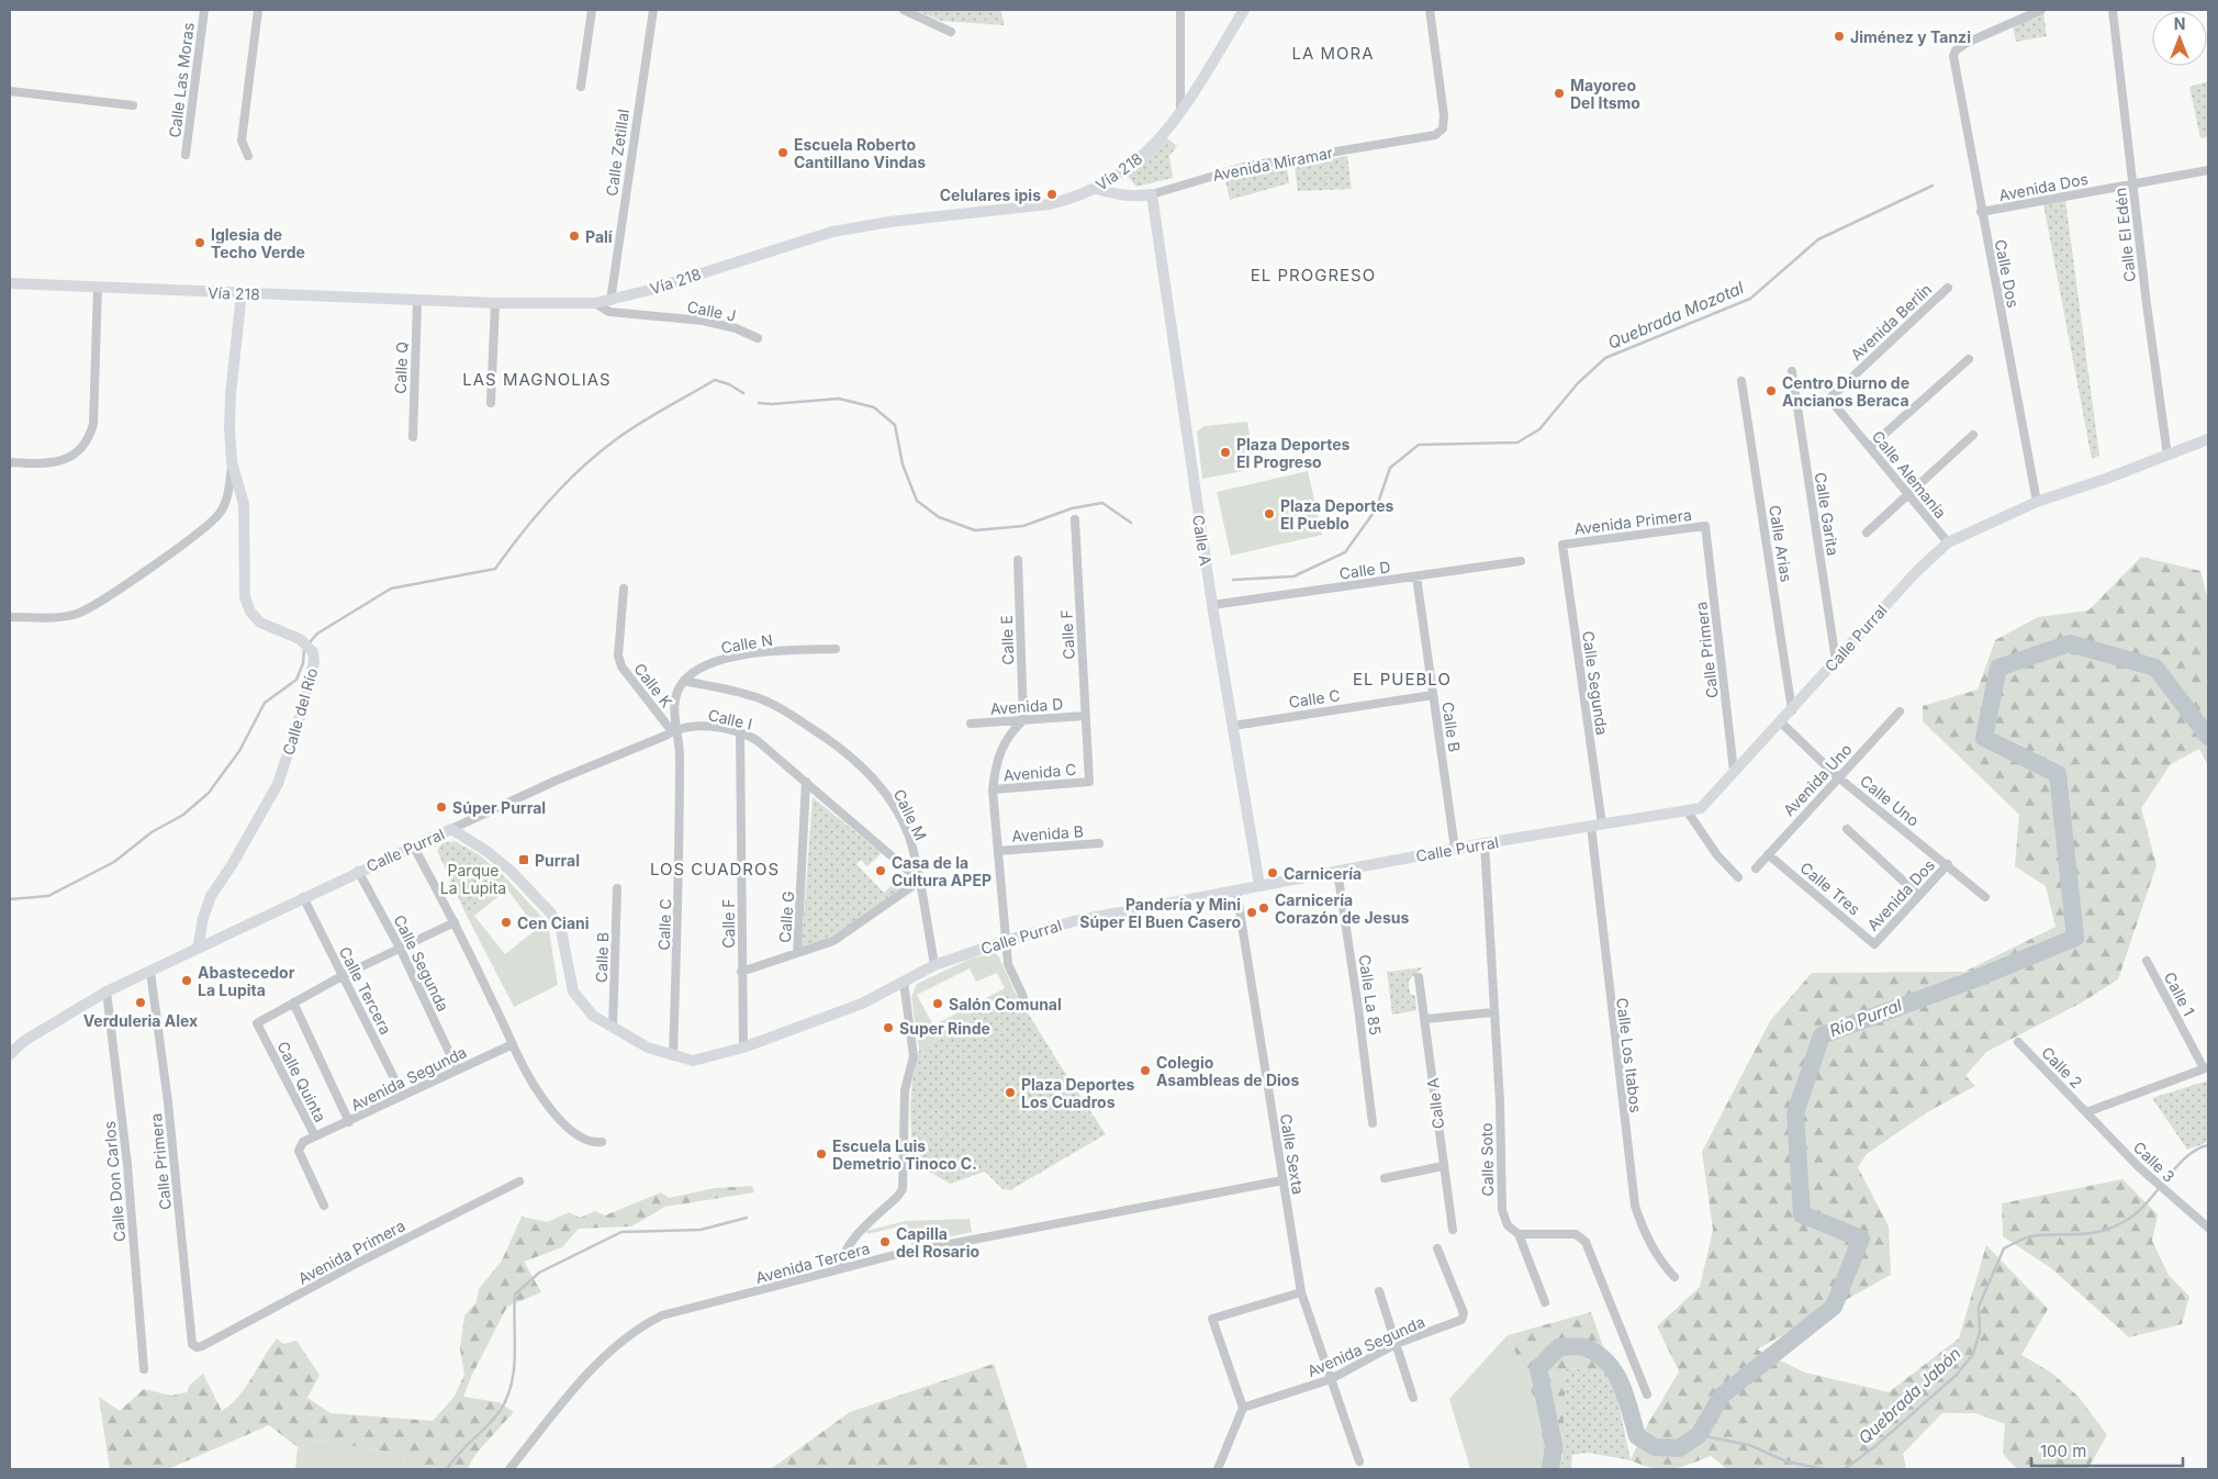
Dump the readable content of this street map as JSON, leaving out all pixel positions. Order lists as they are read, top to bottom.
{
  "streets": {
    "street": [
      "Calle Las Moras",
      "Calle Zetillal",
      "Avenida Miramar",
      "Vía 218",
      "Avenida Dos",
      "Calle El Edén",
      "Calle Dos",
      "Calle J",
      "Avenida Berlín",
      "Calle Q",
      "Calle Alemania",
      "Calle Garita",
      "Avenida Primera",
      "Calle A",
      "Calle Arias",
      "Calle D",
      "Calle F",
      "Calle Purral",
      "Calle E",
      "Calle N",
      "Calle Primera",
      "Calle Segunda",
      "Calle K",
      "Calle C",
      "Avenida D",
      "Calle del Río",
      "Calle I",
      "Calle B",
      "Avenida C",
      "Avenida Uno",
      "Calle Uno",
      "Calle M",
      "Avenida B",
      "Calle Tres",
      "Calle G",
      "Calle Tercera",
      "Calle 1",
      "Calle La 85",
      "Calle Los Itabos",
      "Calle 2",
      "Avenida Segunda",
      "Calle Quinta",
      "Calle Sexta",
      "Calle Soto",
      "Calle 3",
      "Calle Don Carlos",
      "Avenida Tercera"
    ]
  },
  "crossings": [
    ["Calle Zetillal", "Vía 218"],
    ["Avenida Miramar", "Vía 218"],
    ["Avenida Miramar", "Calle A"],
    ["Vía 218", "Calle J"],
    ["Vía 218", "Calle Q"],
    ["Vía 218", "Calle del Río"],
    ["Avenida Dos", "Calle El Edén"],
    ["Avenida Dos", "Calle Dos"],
    ["Avenida Dos", "Calle Uno"],
    ["Avenida Dos", "Calle Tres"],
    ["Calle El Edén", "Calle Purral"],
    ["Calle Dos", "Calle Purral"],
    ["Avenida Berlín", "Calle Alemania"],
    ["Calle Alemania", "Calle Purral"],
    ["Calle Garita", "Calle Purral"],
    ["Avenida Primera", "Calle Primera"],
    ["Avenida Primera", "Calle Segunda"],
    ["Calle A", "Calle D"],
    ["Calle A", "Calle Purral"],
    ["Calle A", "Calle C"],
    ["Calle Arias", "Calle Purral"],
    ["Calle D", "Calle B"],
    ["Calle F", "Calle Purral"],
    ["Calle F", "Avenida D"],
    ["Calle F", "Calle I"],
    ["Calle F", "Avenida C"],
    ["Calle Purral", "Calle Primera"],
    ["Calle Purral", "Calle Segunda"],
    ["Calle Purral", "Calle C"],
    ["Calle Purral", "Calle del Río"],
    ["Calle Purral", "Calle I"],
    ["Calle Purral", "Calle B"],
    ["Calle Purral", "Calle Uno"],
    ["Calle Purral", "Calle Tercera"],
    ["Calle Purral", "Calle La 85"],
    ["Calle Purral", "Calle Los Itabos"],
    ["Calle Purral", "Calle Sexta"],
    ["Calle Purral", "Calle Soto"],
    ["Calle Purral", "Calle Don Carlos"],
    ["Calle E", "Avenida D"],
    ["Calle N", "Calle M"],
    ["Calle Segunda", "Calle Los Itabos"],
    ["Calle Segunda", "Avenida Segunda"],
    ["Calle K", "Calle C"],
    ["Calle K", "Calle I"],
    ["Calle C", "Calle I"],
    ["Calle C", "Calle B"],
    ["Calle I", "Calle M"],
    ["Calle I", "Calle G"],
    ["Avenida Uno", "Calle Uno"],
    ["Avenida Uno", "Calle Tres"],
    ["Calle Tercera", "Avenida Segunda"],
    ["Calle 2", "Calle 3"],
    ["Avenida Segunda", "Calle Quinta"],
    ["Calle Sexta", "Avenida Tercera"]
  ],
  "districts": [
    "LA MORA",
    "EL PROGRESO",
    "LAS MAGNOLIAS",
    "EL PUEBLO",
    "LOS CUADROS"
  ],
  "water": ["Quebrada Mozotal", "Río Purral", "Quebrada Jabón"],
  "parks": ["Parque La Lupita"],
  "places": {
    "other": [
      "Jiménez y Tanzi",
      "Mayoreo Del Itsmo",
      "Escuela Roberto Cantillano Vindas",
      "Celulares ipis",
      "Palí",
      "Iglesia de Techo Verde",
      "Centro Diurno de Ancianos Beraca",
      "Plaza Deportes El Progreso",
      "Plaza Deportes El Pueblo",
      "Súper Purral",
      "Casa de la Cultura APEP",
      "Carnicería",
      "Carnicería Corazón de Jesus",
      "Pandería y Mini Súper El Buen Casero",
      "Cen Ciani",
      "Abastecedor La Lupita",
      "Verduleria Alex",
      "Salón Comunal",
      "Super Rinde",
      "Colegio Asambleas de Dios",
      "Plaza Deportes Los Cuadros",
      "Escuela Luis Demetrio Tinoco C.",
      "Capilla del Rosario"
    ],
    "transit": ["Purral"]
  },
  "scale_bar": "100 m",
  "north": "top"
}
